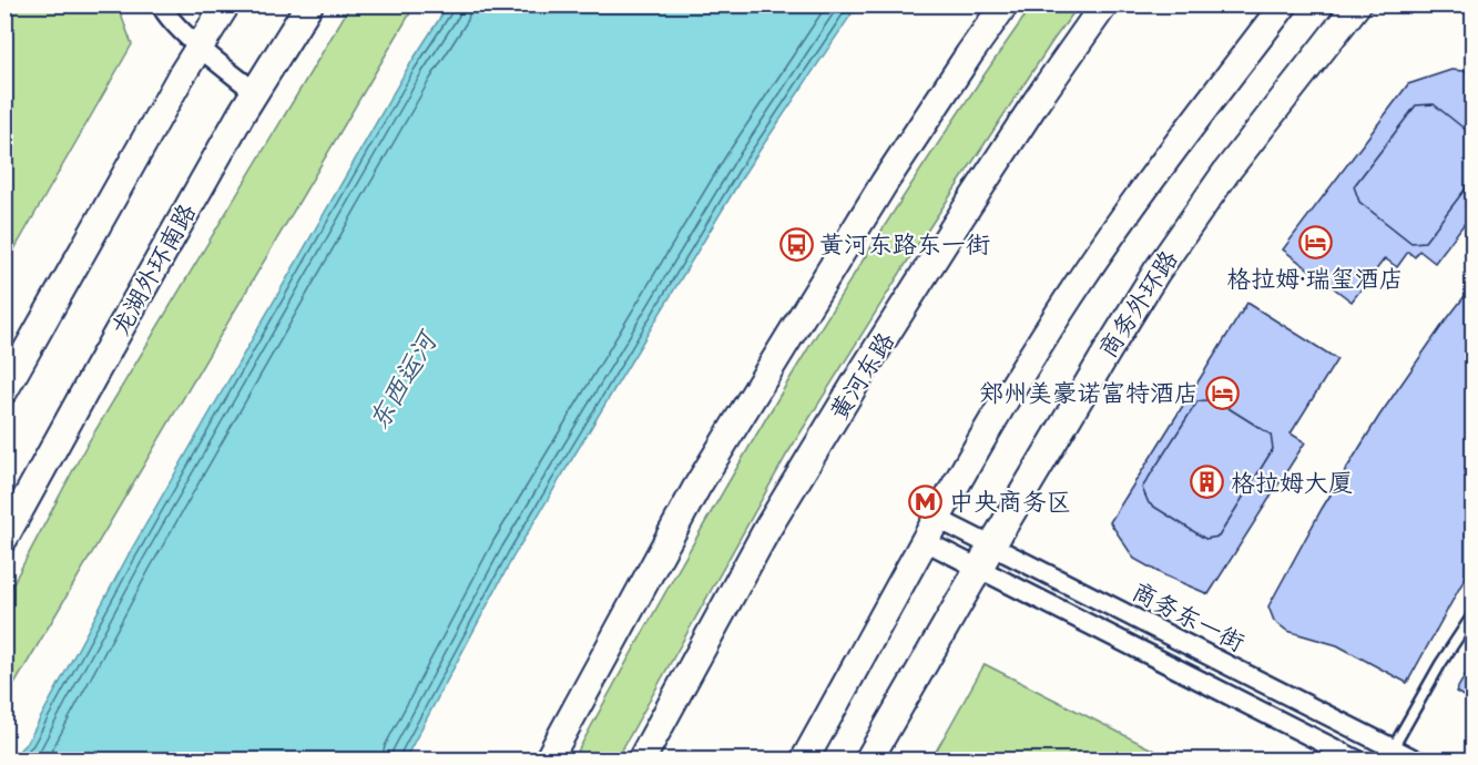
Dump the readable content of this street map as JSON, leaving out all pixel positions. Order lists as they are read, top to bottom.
{
  "streets": {
    "main road": ["龙湖外环南路", "商务外环路", "黄河东路"],
    "street": ["商务东一街"]
  },
  "crossings": [
    ["商务外环路", "商务东一街"]
  ],
  "water": ["东西运河"],
  "places": {
    "hotel": ["格拉姆·瑞玺酒店", "郑州美豪诺富特酒店"],
    "bus stop": ["黄河东路东一街"],
    "building": ["格拉姆大厦"],
    "metro station": ["中央商务区"]
  }
}
